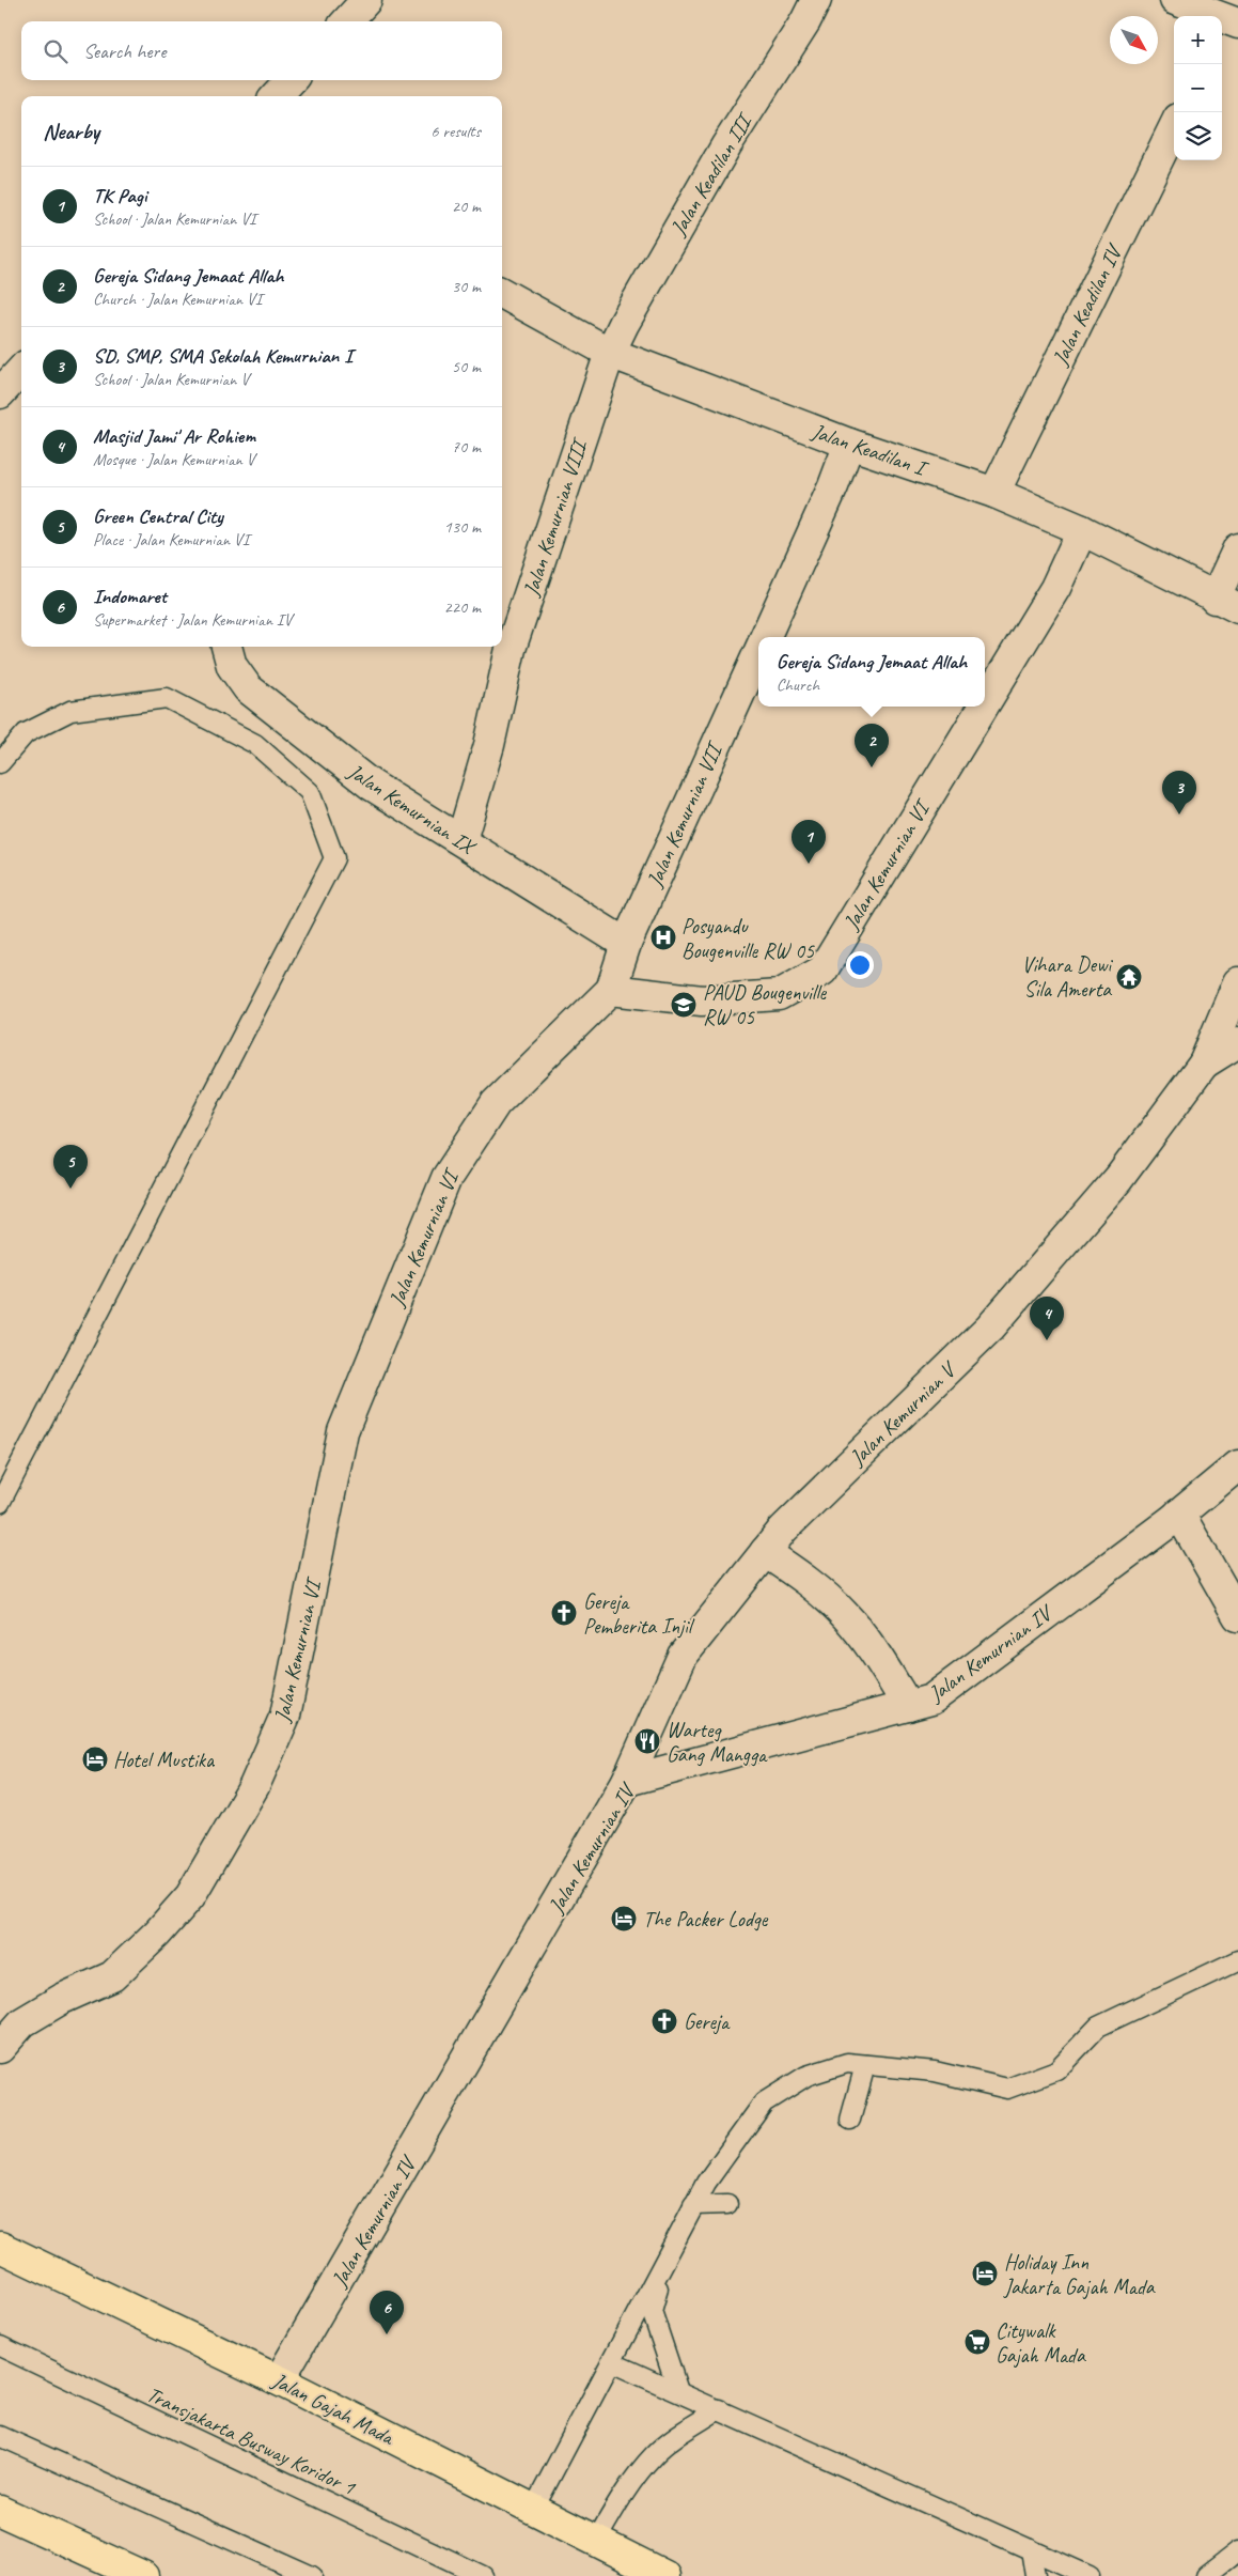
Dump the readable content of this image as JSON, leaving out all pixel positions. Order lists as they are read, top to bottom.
{
  "streets": {
    "main road": ["Jalan Gajah Mada"],
    "street": [
      "Jalan Keadilan III",
      "Jalan Keadilan IV",
      "Jalan Keadilan I",
      "Jalan Kemurnian VIII",
      "Jalan Kemurnian IX",
      "Jalan Kemurnian VII",
      "Jalan Kemurnian VI",
      "Jalan Kemurnian V",
      "Jalan Kemurnian IV"
    ],
    "lane": ["Transjakarta Busway Koridor 1"]
  },
  "crossings": [
    ["Jalan Keadilan III", "Jalan Keadilan I"],
    ["Jalan Keadilan III", "Jalan Kemurnian VIII"],
    ["Jalan Keadilan IV", "Jalan Keadilan I"],
    ["Jalan Keadilan I", "Jalan Kemurnian VIII"],
    ["Jalan Keadilan I", "Jalan Kemurnian VII"],
    ["Jalan Keadilan I", "Jalan Kemurnian VI"],
    ["Jalan Kemurnian VIII", "Jalan Kemurnian IX"],
    ["Jalan Kemurnian IX", "Jalan Kemurnian VII"],
    ["Jalan Kemurnian VII", "Jalan Kemurnian VI"],
    ["Jalan Kemurnian V", "Jalan Kemurnian IV"],
    ["Jalan Kemurnian IV", "Jalan Gajah Mada"]
  ],
  "places": {
    "hospital": ["Posyandu Bougenville RW 05"],
    "temple": ["Vihara Dewi Sila Amerta"],
    "school or university": ["PAUD Bougenville RW 05"],
    "church": ["Gereja Pemberita Injil", "Gereja"],
    "restaurant": ["Warteg Gang Mangga"],
    "hotel": ["Hotel Mustika", "The Packer Lodge", "Holiday Inn Jakarta Gajah Mada"],
    "supermarket": ["Citywalk Gajah Mada"]
  },
  "north": "bottom right",
  "page": {
    "map_buttons": ["+", "−"],
    "search": "Search here",
    "heading": ["Nearby", "6 results"],
    "list": [
      {
        "mark": "1",
        "name": "TK Pagi",
        "note": "School · Jalan Kemurnian VI",
        "value": "20 m"
      },
      {
        "mark": "2",
        "name": "Gereja Sidang Jemaat Allah",
        "note": "Church · Jalan Kemurnian VI",
        "value": "30 m"
      },
      {
        "mark": "3",
        "name": "SD, SMP, SMA Sekolah Kemurnian I",
        "note": "School · Jalan Kemurnian V",
        "value": "50 m"
      },
      {
        "mark": "4",
        "name": "Masjid Jami' Ar Rohiem",
        "note": "Mosque · Jalan Kemurnian V",
        "value": "70 m"
      },
      {
        "mark": "5",
        "name": "Green Central City",
        "note": "Place · Jalan Kemurnian VI",
        "value": "130 m"
      },
      {
        "mark": "6",
        "name": "Indomaret",
        "note": "Supermarket · Jalan Kemurnian IV",
        "value": "220 m"
      }
    ],
    "popup": ["Gereja Sidang Jemaat Allah", "Church"],
    "pins": [
      "2",
      "3",
      "1",
      "5",
      "4",
      "6"
    ]
  }
}
